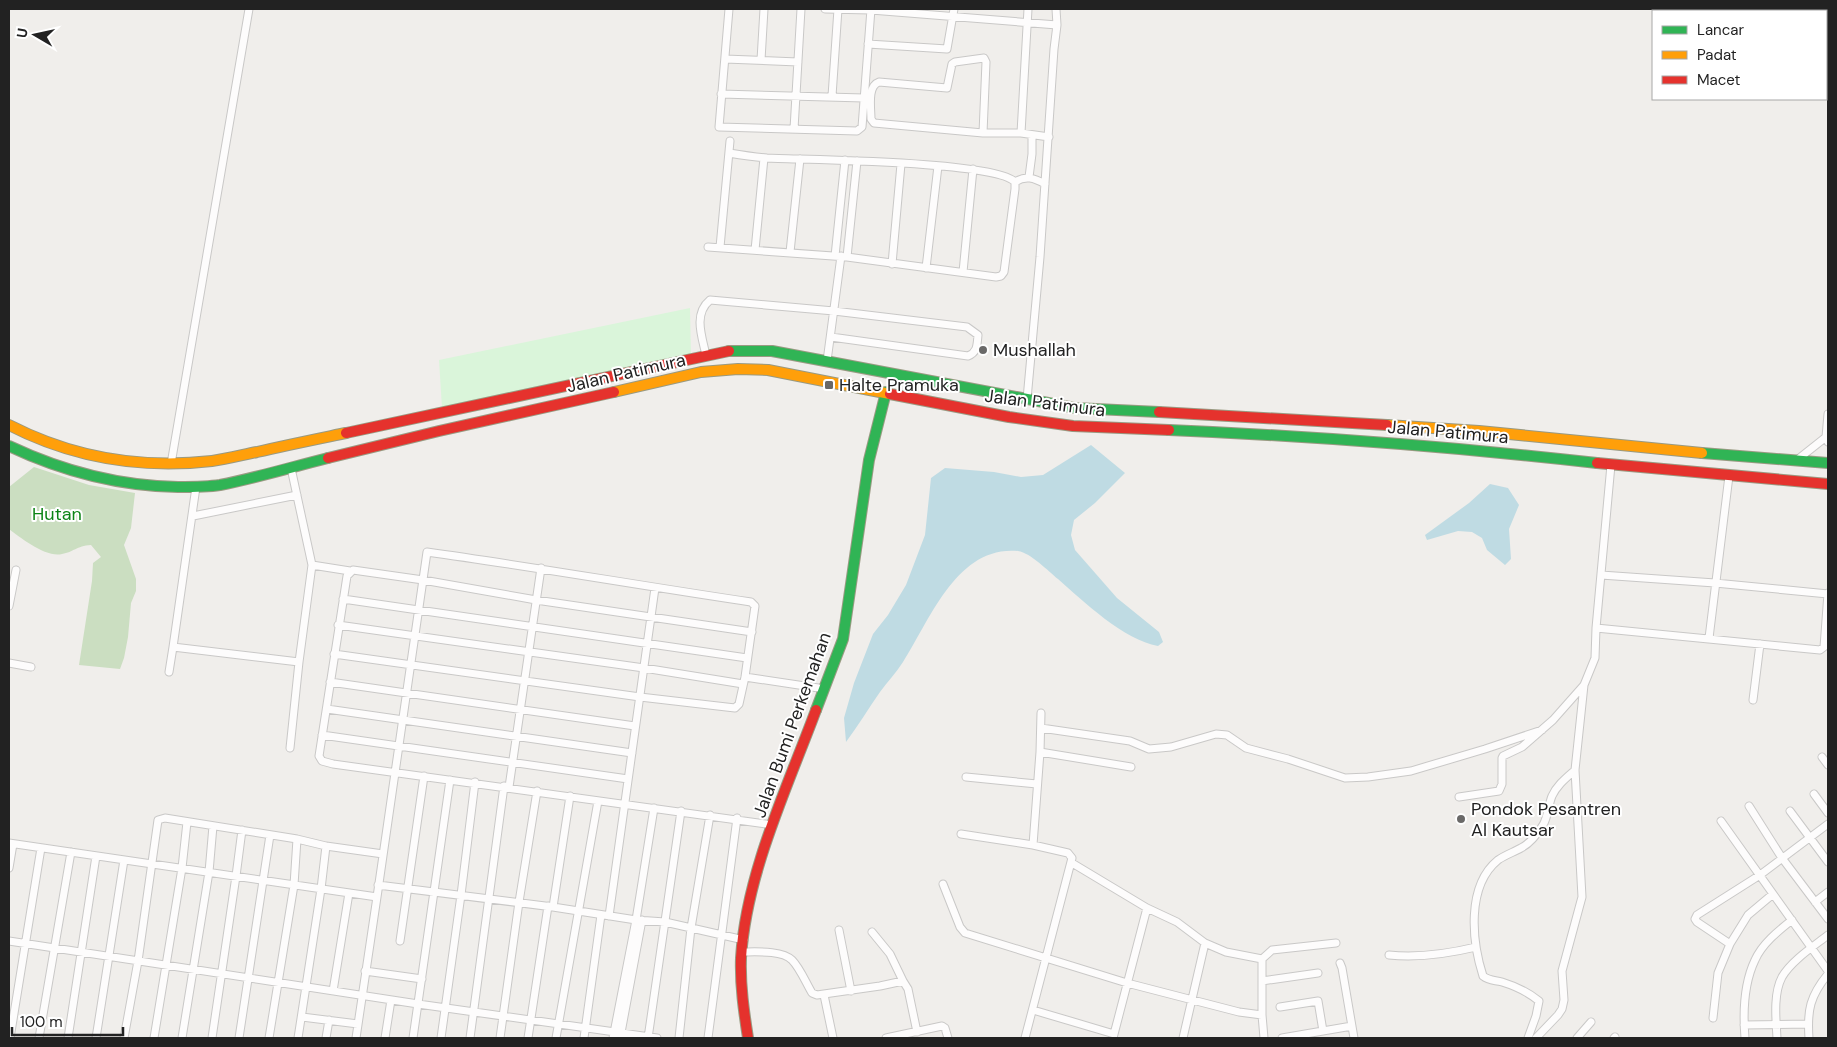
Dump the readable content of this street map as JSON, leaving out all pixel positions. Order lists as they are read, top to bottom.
{
  "streets": {
    "main road": ["Jalan Patimura", "Jalan Bumi Perkemahan"]
  },
  "crossings": [
    ["Jalan Patimura", "Jalan Bumi Perkemahan"]
  ],
  "parks": ["Hutan"],
  "places": {
    "other": ["Mushallah", "Pondok Pesantren Al Kautsar"],
    "transit": ["Halte Pramuka"]
  },
  "legend": ["Lancar", "Padat", "Macet"],
  "scale_bar": "100 m",
  "north": "left"
}
